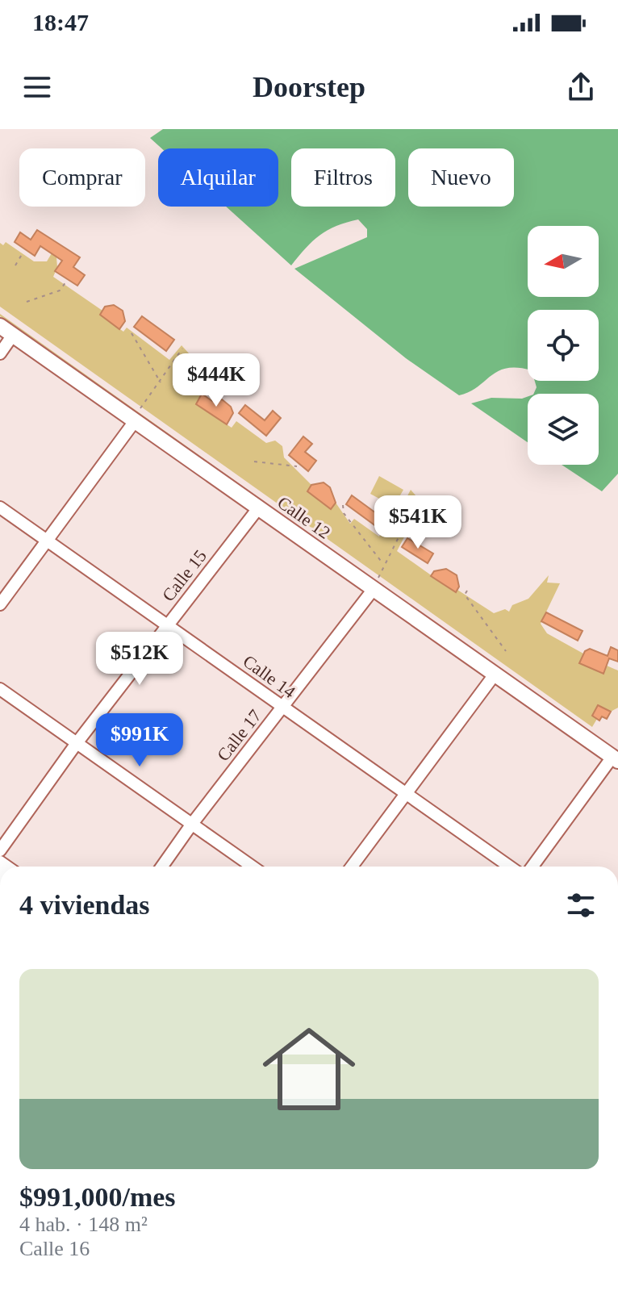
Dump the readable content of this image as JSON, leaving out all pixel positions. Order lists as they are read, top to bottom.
{
  "streets": {
    "main road": ["Calle 12"],
    "street": ["Calle 15", "Calle 14", "Calle 17"]
  },
  "crossings": [
    ["Calle 12", "Calle 15"],
    ["Calle 12", "Calle 17"],
    ["Calle 15", "Calle 14"],
    ["Calle 14", "Calle 17"]
  ],
  "north": "left",
  "page": {
    "status": "18:47",
    "header": "Doorstep",
    "chip": [
      "Comprar",
      "Alquilar",
      "Filtros",
      "Nuevo"
    ],
    "price": [
      "$444K",
      "$541K",
      "$512K",
      "$991K"
    ],
    "heading": "4 viviendas",
    "list": [
      {
        "name": "$991,000/mes",
        "note": "4 hab. · 148 m² · Calle 16"
      }
    ]
  }
}
